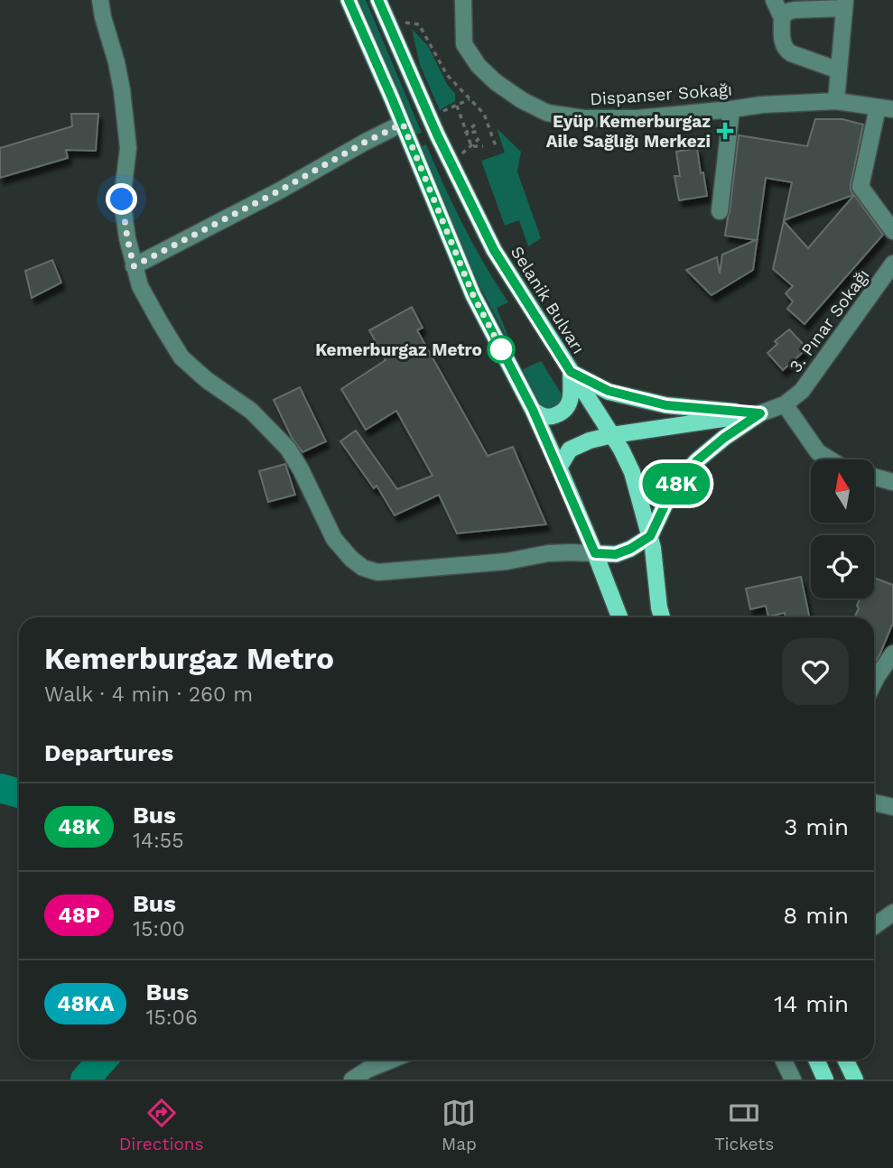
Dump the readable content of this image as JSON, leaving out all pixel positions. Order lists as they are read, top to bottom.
{
  "streets": {
    "main road": ["Selanik Bulvarı"],
    "street": ["Dispanser Sokağı", "3. Pınar Sokağı"]
  },
  "places": {
    "health": ["Eyüp Kemerburgaz Aile Sağlığı Merkezi"],
    "other": ["Kemerburgaz Metro"]
  },
  "lines": ["bus line 48K"],
  "north": "top",
  "page": {
    "on_map": "48K",
    "heading": [
      ["Kemerburgaz Metro", "Walk · 4 min · 260 m"],
      "Departures"
    ],
    "list": [
      {
        "mark": "48K",
        "name": "Bus",
        "note": "14:55",
        "value": "3 min"
      },
      {
        "mark": "48P",
        "name": "Bus",
        "note": "15:00",
        "value": "8 min"
      },
      {
        "mark": "48KA",
        "name": "Bus",
        "note": "15:06",
        "value": "14 min"
      }
    ],
    "tabs": ["Directions", "Map", "Tickets"]
  }
}
